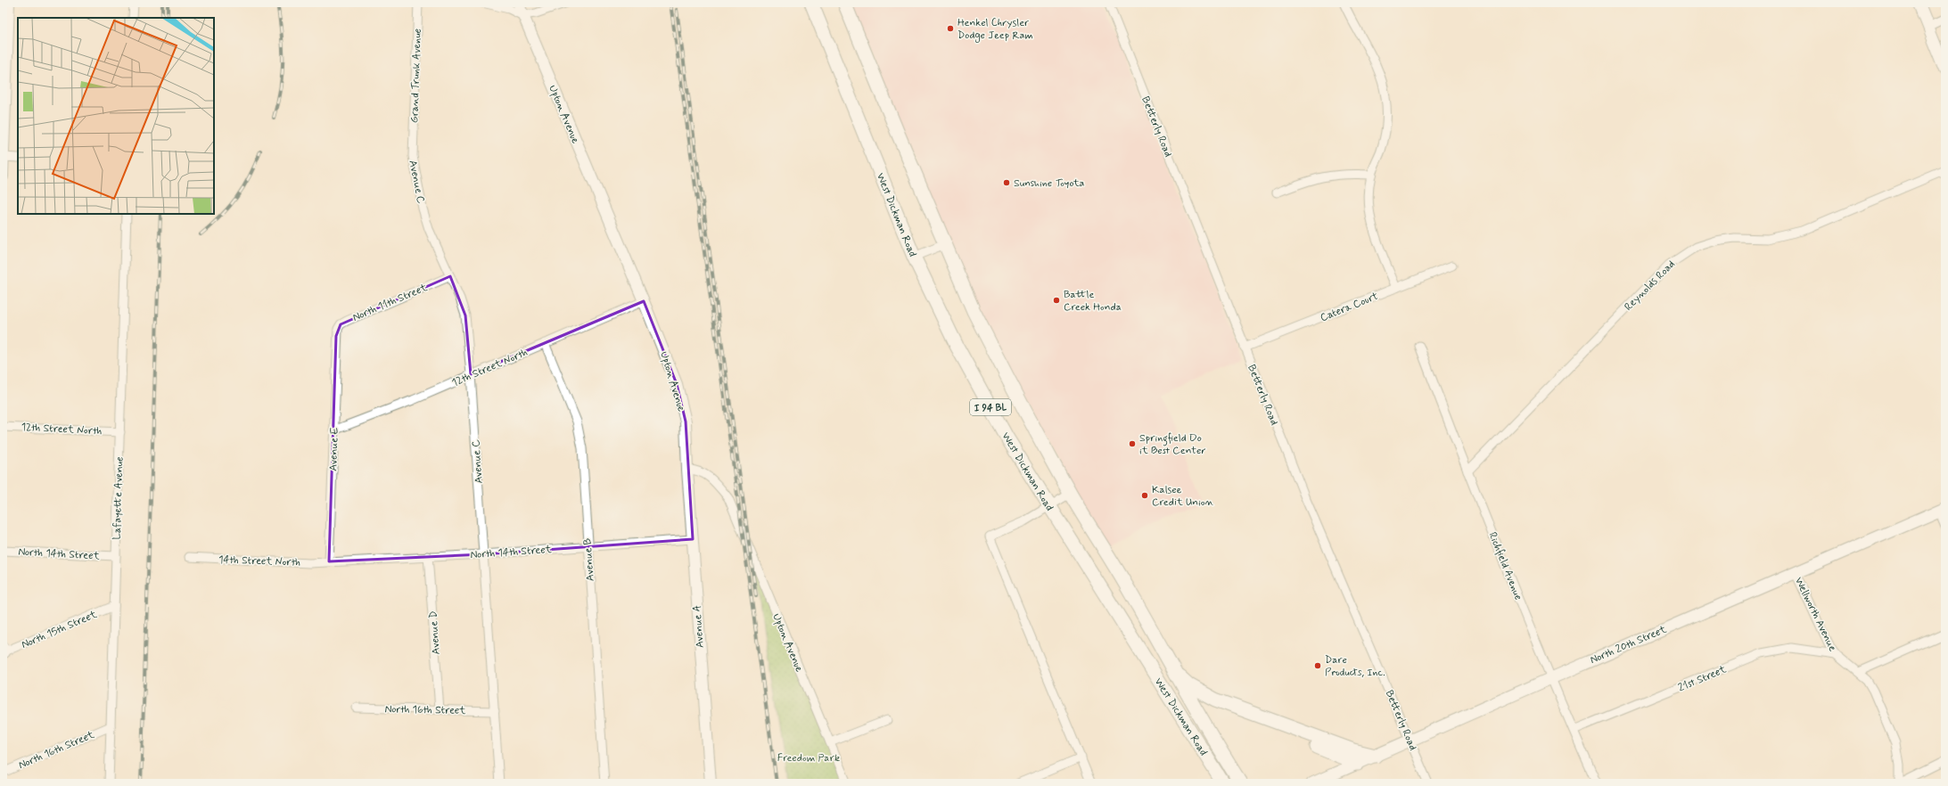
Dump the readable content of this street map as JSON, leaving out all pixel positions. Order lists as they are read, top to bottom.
{
  "streets": {
    "main road": ["West Dickman Road", "I 94 BL", "North 20th Street"],
    "street": [
      "Grand Trunk Avenue",
      "Upton Avenue",
      "Betterly Road",
      "Avenue C",
      "Reynolds Road",
      "North 11th Street",
      "Catera Court",
      "12th Street North",
      "Avenue E",
      "Lafayette Avenue",
      "North 14th Street",
      "Avenue B",
      "14th Street North",
      "Richfield Avenue",
      "Wellworth Avenue",
      "Avenue A",
      "North 15th Street",
      "Avenue D",
      "21st Street",
      "North 16th Street"
    ]
  },
  "crossings": [
    ["Grand Trunk Avenue", "Avenue C"],
    ["Upton Avenue", "12th Street North"],
    ["Upton Avenue", "Avenue A"],
    ["Betterly Road", "Catera Court"],
    ["Betterly Road", "North 20th Street"],
    ["Avenue C", "North 11th Street"],
    ["Avenue C", "12th Street North"],
    ["Avenue C", "North 14th Street"],
    ["Avenue C", "North 16th Street"],
    ["Reynolds Road", "Richfield Avenue"],
    ["North 11th Street", "Avenue E"],
    ["12th Street North", "Avenue E"],
    ["12th Street North", "Lafayette Avenue"],
    ["12th Street North", "Avenue B"],
    ["Avenue E", "North 14th Street"],
    ["Avenue E", "14th Street North"],
    ["Lafayette Avenue", "North 14th Street"],
    ["Lafayette Avenue", "North 15th Street"],
    ["Lafayette Avenue", "North 16th Street"],
    ["North 14th Street", "Avenue B"],
    ["North 14th Street", "14th Street North"],
    ["North 14th Street", "Avenue A"],
    ["North 14th Street", "Avenue D"],
    ["Richfield Avenue", "North 20th Street"],
    ["Richfield Avenue", "21st Street"],
    ["Wellworth Avenue", "North 20th Street"],
    ["Wellworth Avenue", "21st Street"],
    ["Avenue D", "North 16th Street"]
  ],
  "parks": ["Freedom Park"],
  "places": [
    "Henkel Chrysler Dodge Jeep Ram",
    "Sunshine Toyota",
    "Battle Creek Honda",
    "Springfield Do it Best Center",
    "Kalsee Credit Union",
    "Dare Products, Inc."
  ]
}
